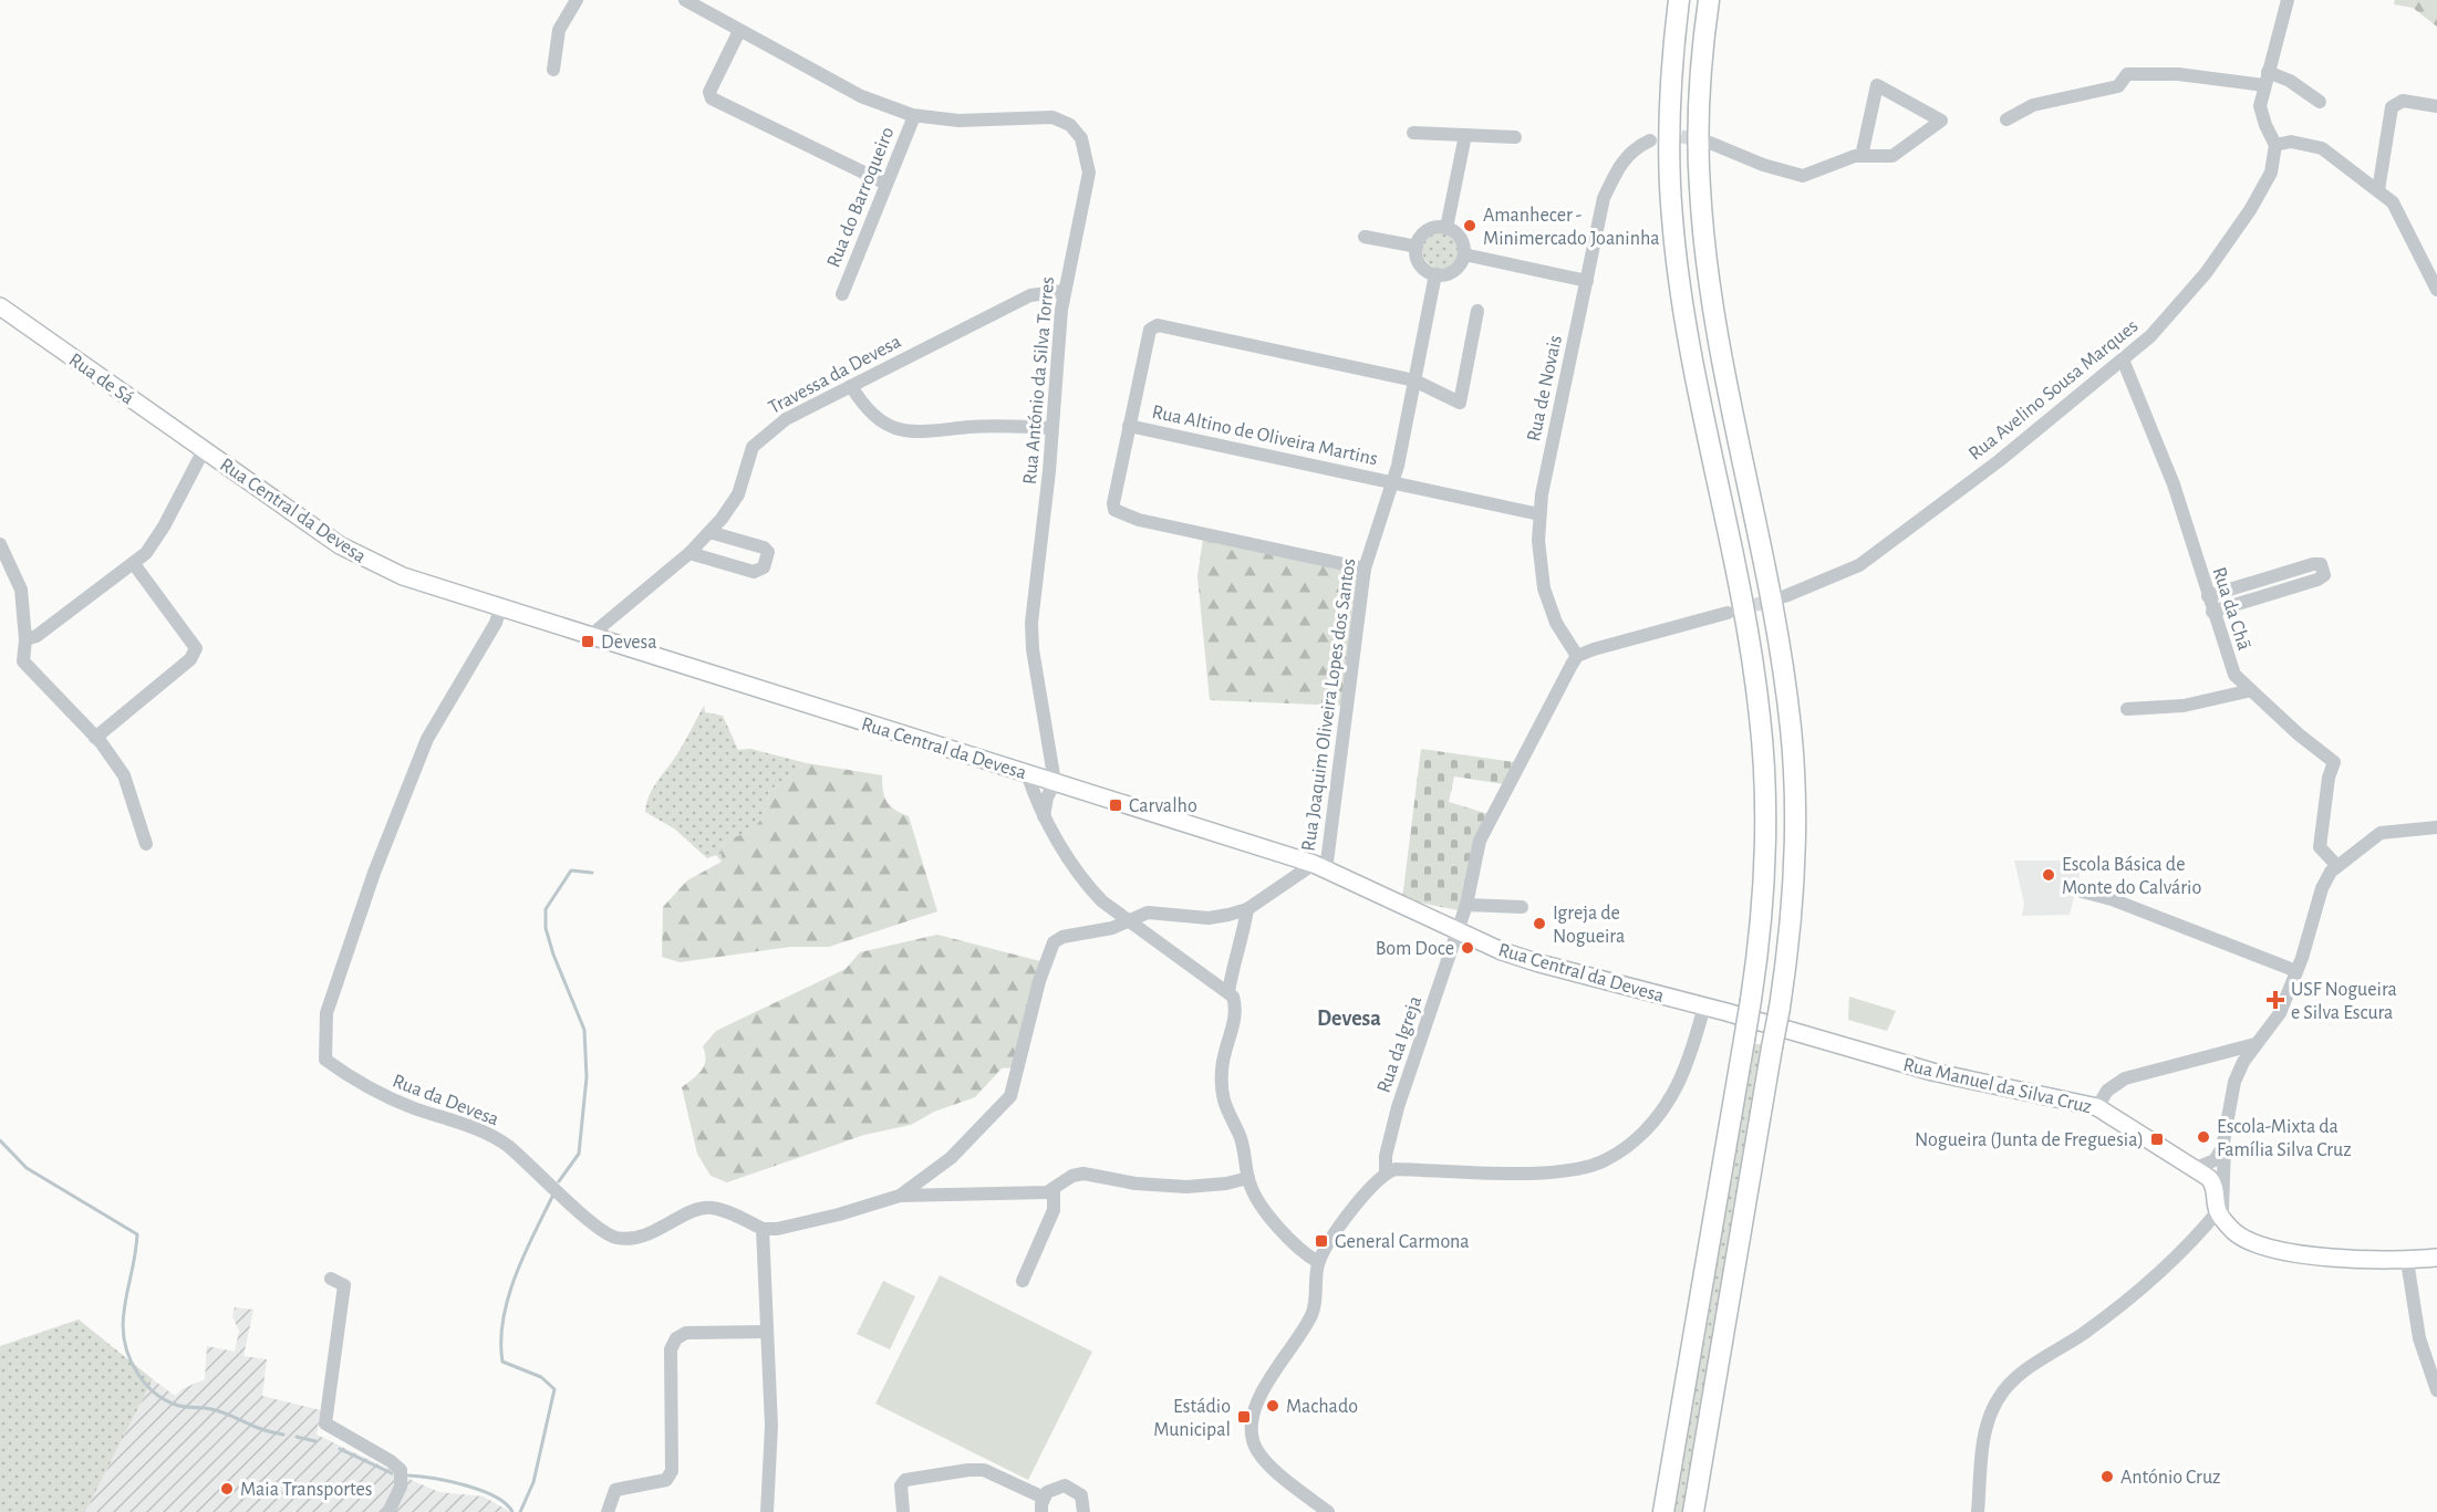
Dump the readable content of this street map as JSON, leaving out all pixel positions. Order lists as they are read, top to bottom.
{
  "streets": {
    "main road": ["Rua de Sá", "Rua Central da Devesa", "Rua Manuel da Silva Cruz"],
    "street": [
      "Rua do Barroqueiro",
      "Travessa da Devesa",
      "Rua António da Silva Torres",
      "Rua de Novais",
      "Rua Avelino Sousa Marques",
      "Rua Altino de Oliveira Martins",
      "Rua da Chã",
      "Rua Joaquim Oliveira Lopes dos Santos",
      "Rua da Igreja",
      "Rua da Devesa"
    ]
  },
  "crossings": [
    ["Rua do Barroqueiro", "Rua António da Silva Torres"],
    ["Travessa da Devesa", "Rua António da Silva Torres"],
    ["Travessa da Devesa", "Rua Central da Devesa"],
    ["Rua de Sá", "Rua Central da Devesa"],
    ["Rua António da Silva Torres", "Rua Central da Devesa"],
    ["Rua de Novais", "Rua Altino de Oliveira Martins"],
    ["Rua Avelino Sousa Marques", "Rua da Chã"],
    ["Rua Altino de Oliveira Martins", "Rua Joaquim Oliveira Lopes dos Santos"],
    ["Rua Central da Devesa", "Rua Joaquim Oliveira Lopes dos Santos"],
    ["Rua Central da Devesa", "Rua da Igreja"],
    ["Rua Central da Devesa", "Rua Manuel da Silva Cruz"],
    ["Rua Central da Devesa", "Rua da Devesa"]
  ],
  "districts": ["Devesa"],
  "places": {
    "other": [
      "Amanhecer - Minimercado Joaninha",
      "Escola Básica de Monte do Calvário",
      "Igreja de Nogueira",
      "Bom Doce",
      "Escola-Mixta da Família Silva Cruz",
      "Machado",
      "António Cruz",
      "Maia Transportes"
    ],
    "transit": [
      "Devesa",
      "Carvalho",
      "Nogueira (Junta de Freguesia)",
      "General Carmona",
      "Estádio Municipal"
    ],
    "health": ["USF Nogueira e Silva Escura"]
  }
}
